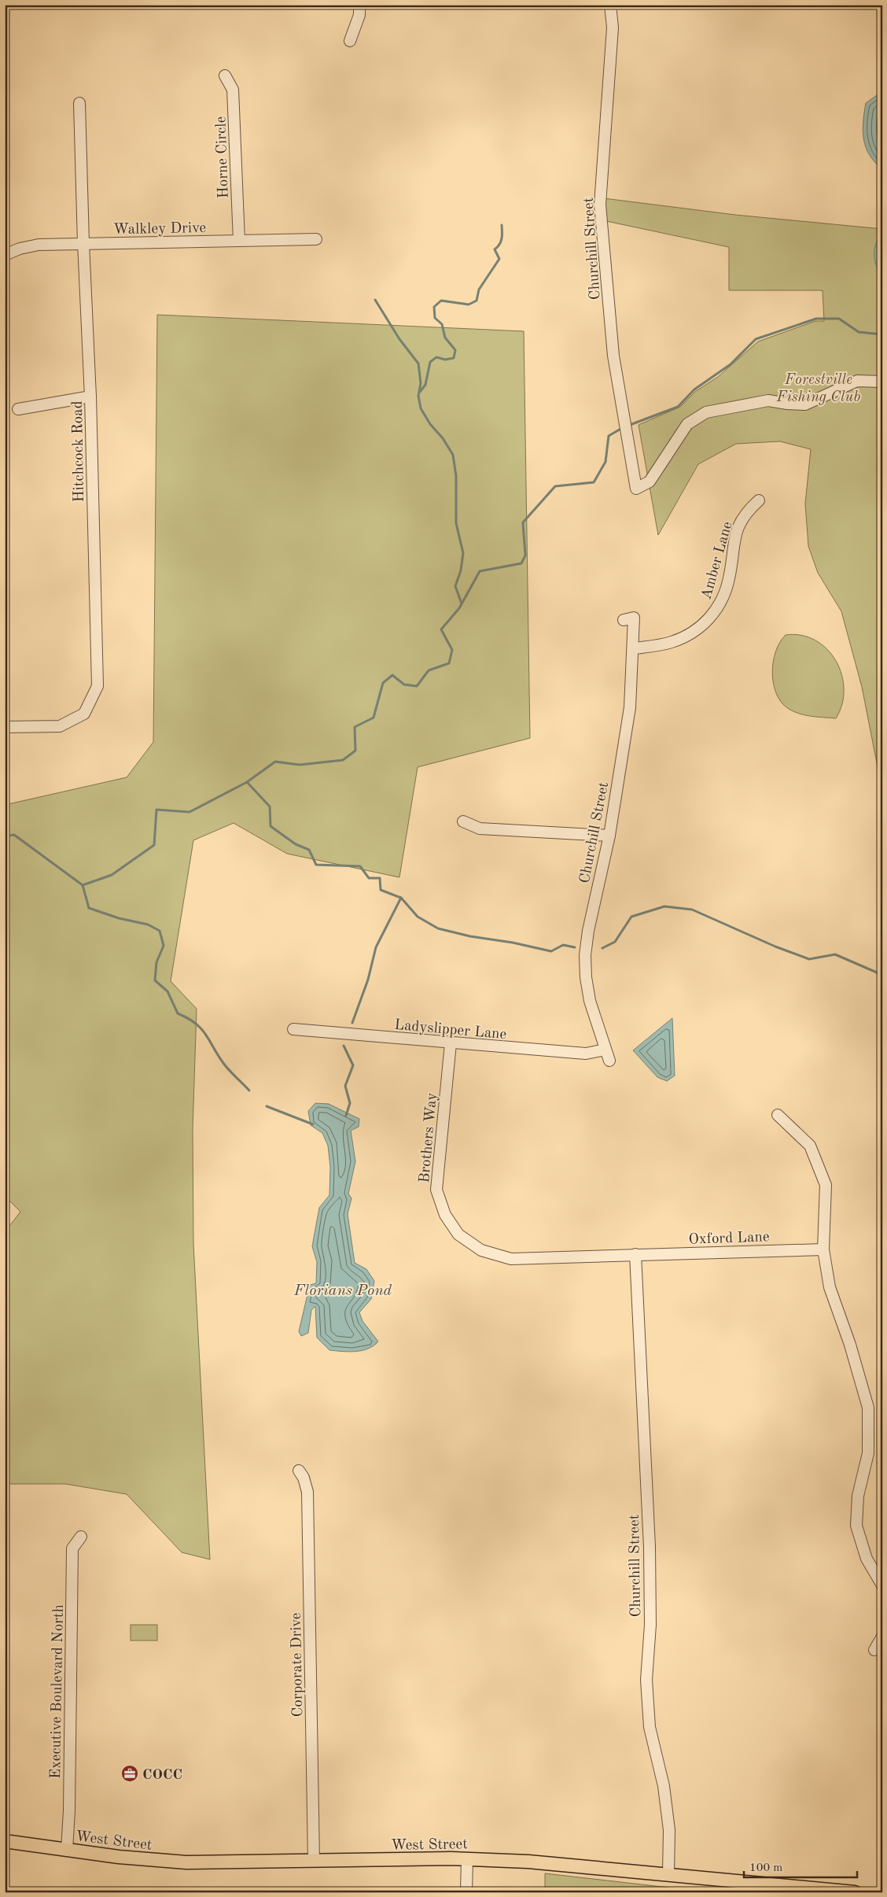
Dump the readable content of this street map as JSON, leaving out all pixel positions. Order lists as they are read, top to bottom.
{
  "streets": {
    "main road": ["West Street"],
    "street": [
      "Horne Circle",
      "Walkley Drive",
      "Churchill Street",
      "Hitchcock Road",
      "Amber Lane",
      "Ladyslipper Lane",
      "Brothers Way",
      "Oxford Lane",
      "Corporate Drive",
      "Executive Boulevard North"
    ]
  },
  "crossings": [
    ["Horne Circle", "Walkley Drive"],
    ["Walkley Drive", "Hitchcock Road"],
    ["Churchill Street", "Amber Lane"],
    ["Churchill Street", "Ladyslipper Lane"],
    ["Churchill Street", "Brothers Way"],
    ["Churchill Street", "Oxford Lane"],
    ["Churchill Street", "West Street"],
    ["Ladyslipper Lane", "Brothers Way"],
    ["Brothers Way", "Oxford Lane"],
    ["Corporate Drive", "West Street"],
    ["Executive Boulevard North", "West Street"]
  ],
  "water": ["Florians Pond"],
  "parks": ["Forestville Fishing Club"],
  "places": {
    "office": ["COCC"]
  },
  "scale_bar": "100 m"
}
